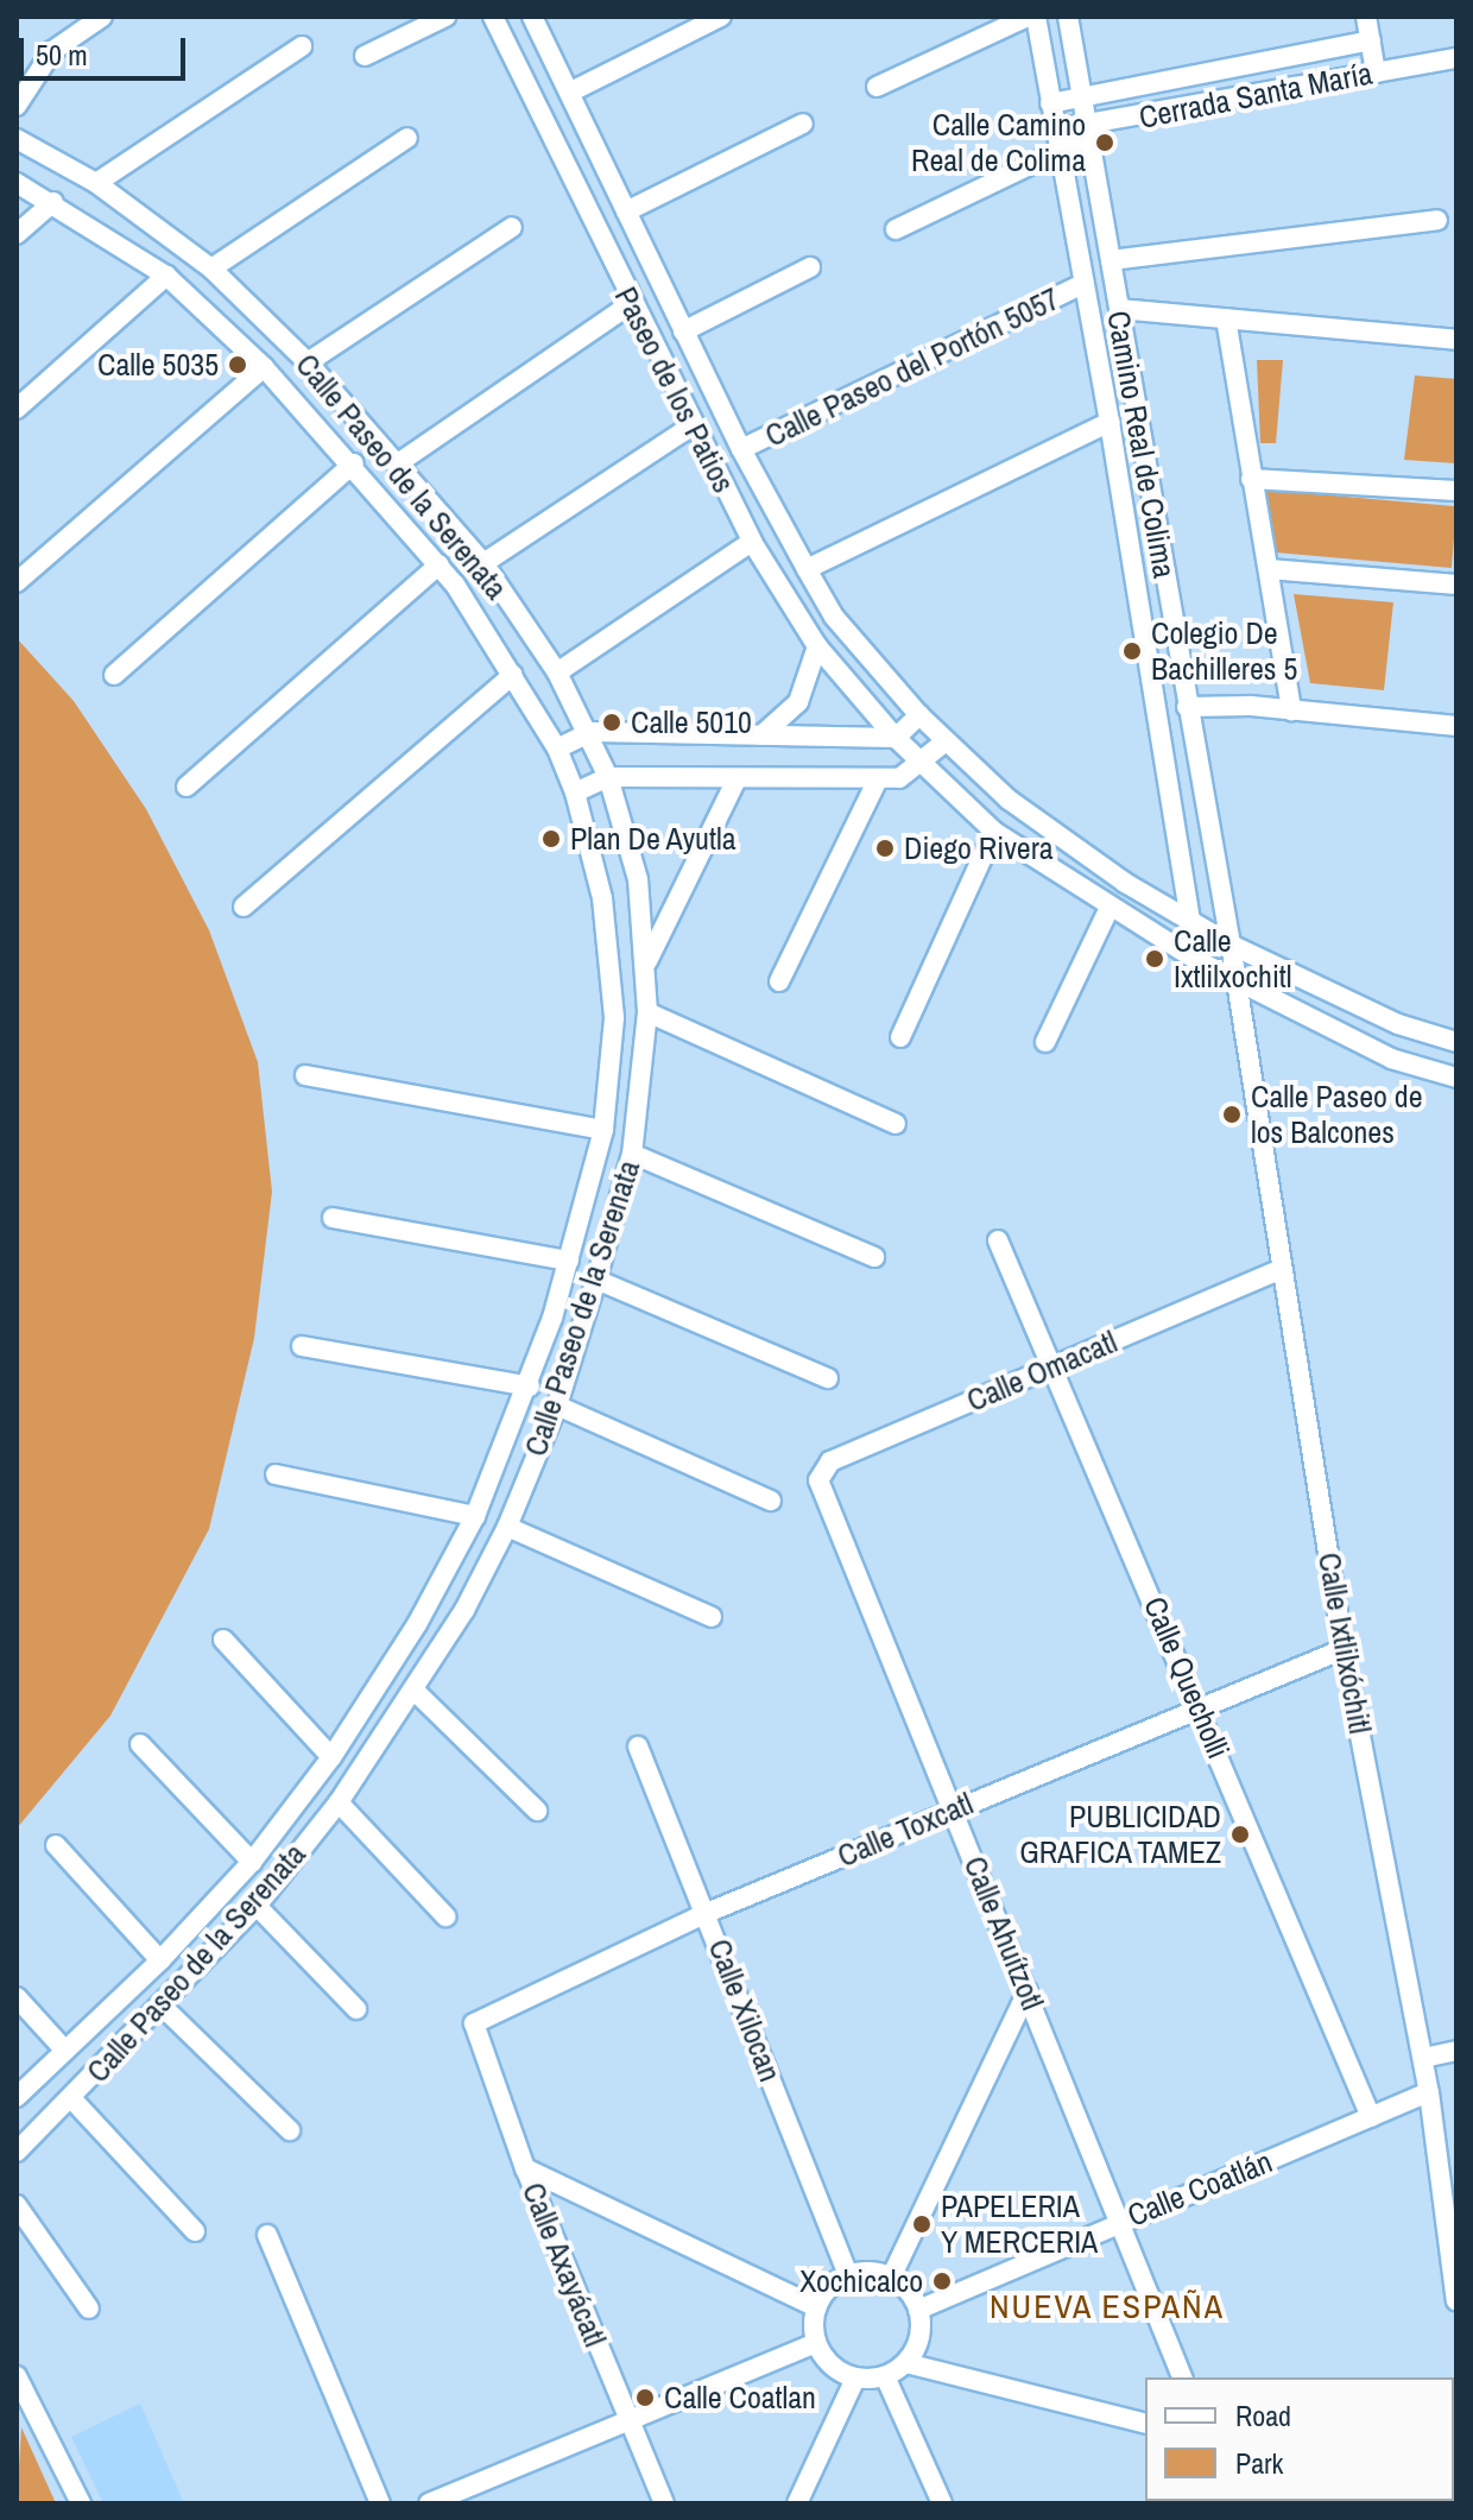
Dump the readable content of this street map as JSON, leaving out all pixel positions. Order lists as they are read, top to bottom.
{
  "streets": {
    "street": [
      "Cerrada Santa María",
      "Calle Paseo del Portón 5057",
      "Paseo de los Patios",
      "Camino Real de Colima",
      "Calle Paseo de la Serenata",
      "Calle Omacatl",
      "Calle Ixtlilxóchitl",
      "Calle Quecholli",
      "Calle Toxcatl",
      "Calle Ahuítzotl",
      "Calle Xilocan",
      "Calle Coatlán",
      "Calle Axayácatl"
    ]
  },
  "crossings": [
    ["Cerrada Santa María", "Camino Real de Colima"],
    ["Calle Paseo del Portón 5057", "Paseo de los Patios"],
    ["Calle Paseo del Portón 5057", "Camino Real de Colima"],
    ["Paseo de los Patios", "Camino Real de Colima"],
    ["Paseo de los Patios", "Calle Ixtlilxóchitl"],
    ["Camino Real de Colima", "Calle Ixtlilxóchitl"],
    ["Calle Omacatl", "Calle Ixtlilxóchitl"],
    ["Calle Omacatl", "Calle Quecholli"],
    ["Calle Omacatl", "Calle Ahuítzotl"],
    ["Calle Ixtlilxóchitl", "Calle Toxcatl"],
    ["Calle Ixtlilxóchitl", "Calle Coatlán"],
    ["Calle Quecholli", "Calle Toxcatl"],
    ["Calle Quecholli", "Calle Coatlán"],
    ["Calle Toxcatl", "Calle Ahuítzotl"],
    ["Calle Toxcatl", "Calle Xilocan"],
    ["Calle Toxcatl", "Calle Axayácatl"],
    ["Calle Ahuítzotl", "Calle Coatlán"],
    ["Calle Xilocan", "Calle Coatlán"]
  ],
  "districts": ["NUEVA ESPAÑA"],
  "places": [
    "Calle Camino Real de Colima",
    "Calle 5035",
    "Colegio De Bachilleres 5",
    "Calle 5010",
    "Plan De Ayutla",
    "Diego Rivera",
    "Calle Ixtlilxochitl",
    "Calle Paseo de los Balcones",
    "PUBLICIDAD GRAFICA TAMEZ",
    "PAPELERIA Y MERCERIA",
    "Xochicalco",
    "Calle Coatlan"
  ],
  "legend": ["Road", "Park"],
  "scale_bar": "50 m"
}
